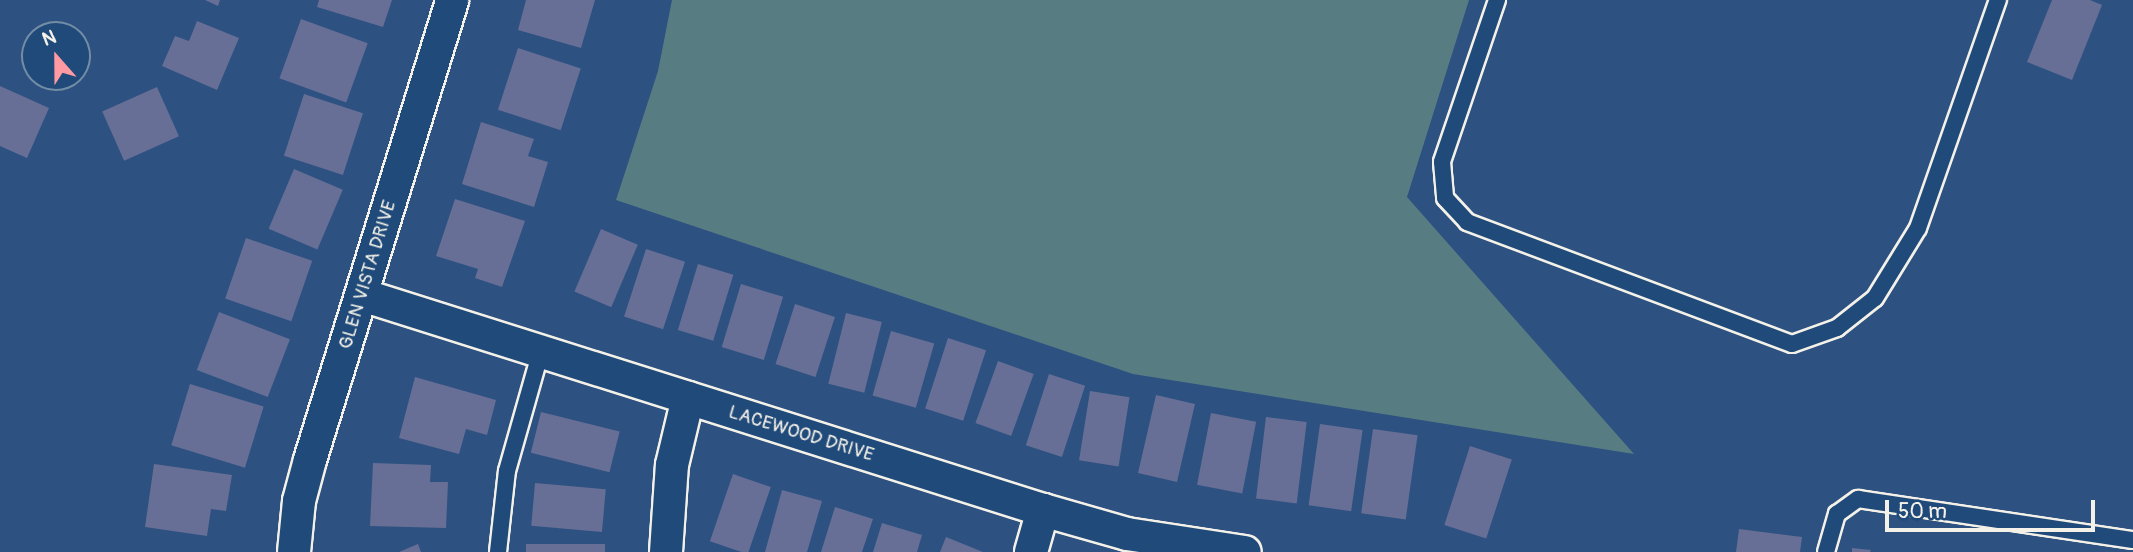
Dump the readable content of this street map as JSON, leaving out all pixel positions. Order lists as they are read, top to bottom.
{
  "streets": {
    "street": ["GLEN VISTA DRIVE", "LACEWOOD DRIVE"]
  },
  "crossings": [
    ["GLEN VISTA DRIVE", "LACEWOOD DRIVE"]
  ],
  "scale_bar": "50 m",
  "north": "top"
}
